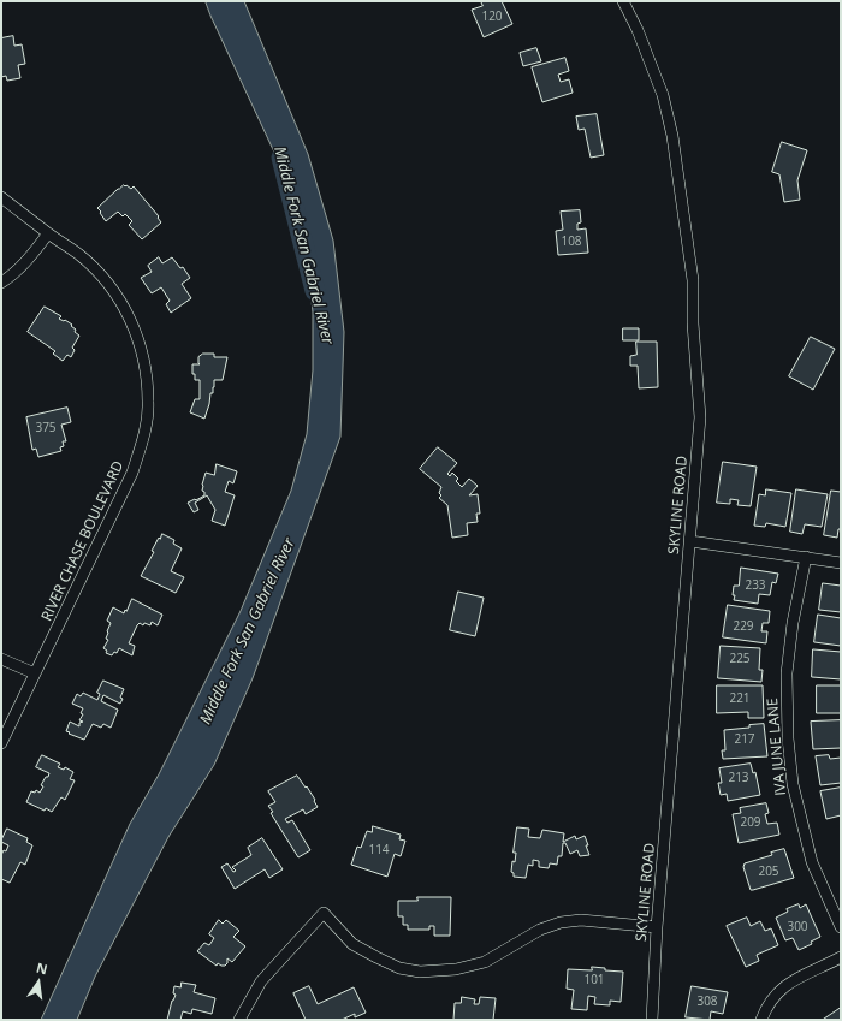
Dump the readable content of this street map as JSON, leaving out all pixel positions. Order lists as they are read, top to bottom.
{
  "streets": {
    "street": ["SKYLINE ROAD", "RIVER CHASE BOULEVARD", "IVA JUNE LANE"]
  },
  "water": ["Middle Fork San Gabriel River"],
  "house_numbers": [
    "120",
    "108",
    "375",
    "233",
    "229",
    "225",
    "221",
    "217",
    "213",
    "209",
    "114",
    "205",
    "300",
    "101",
    "308"
  ],
  "north": "top"
}
